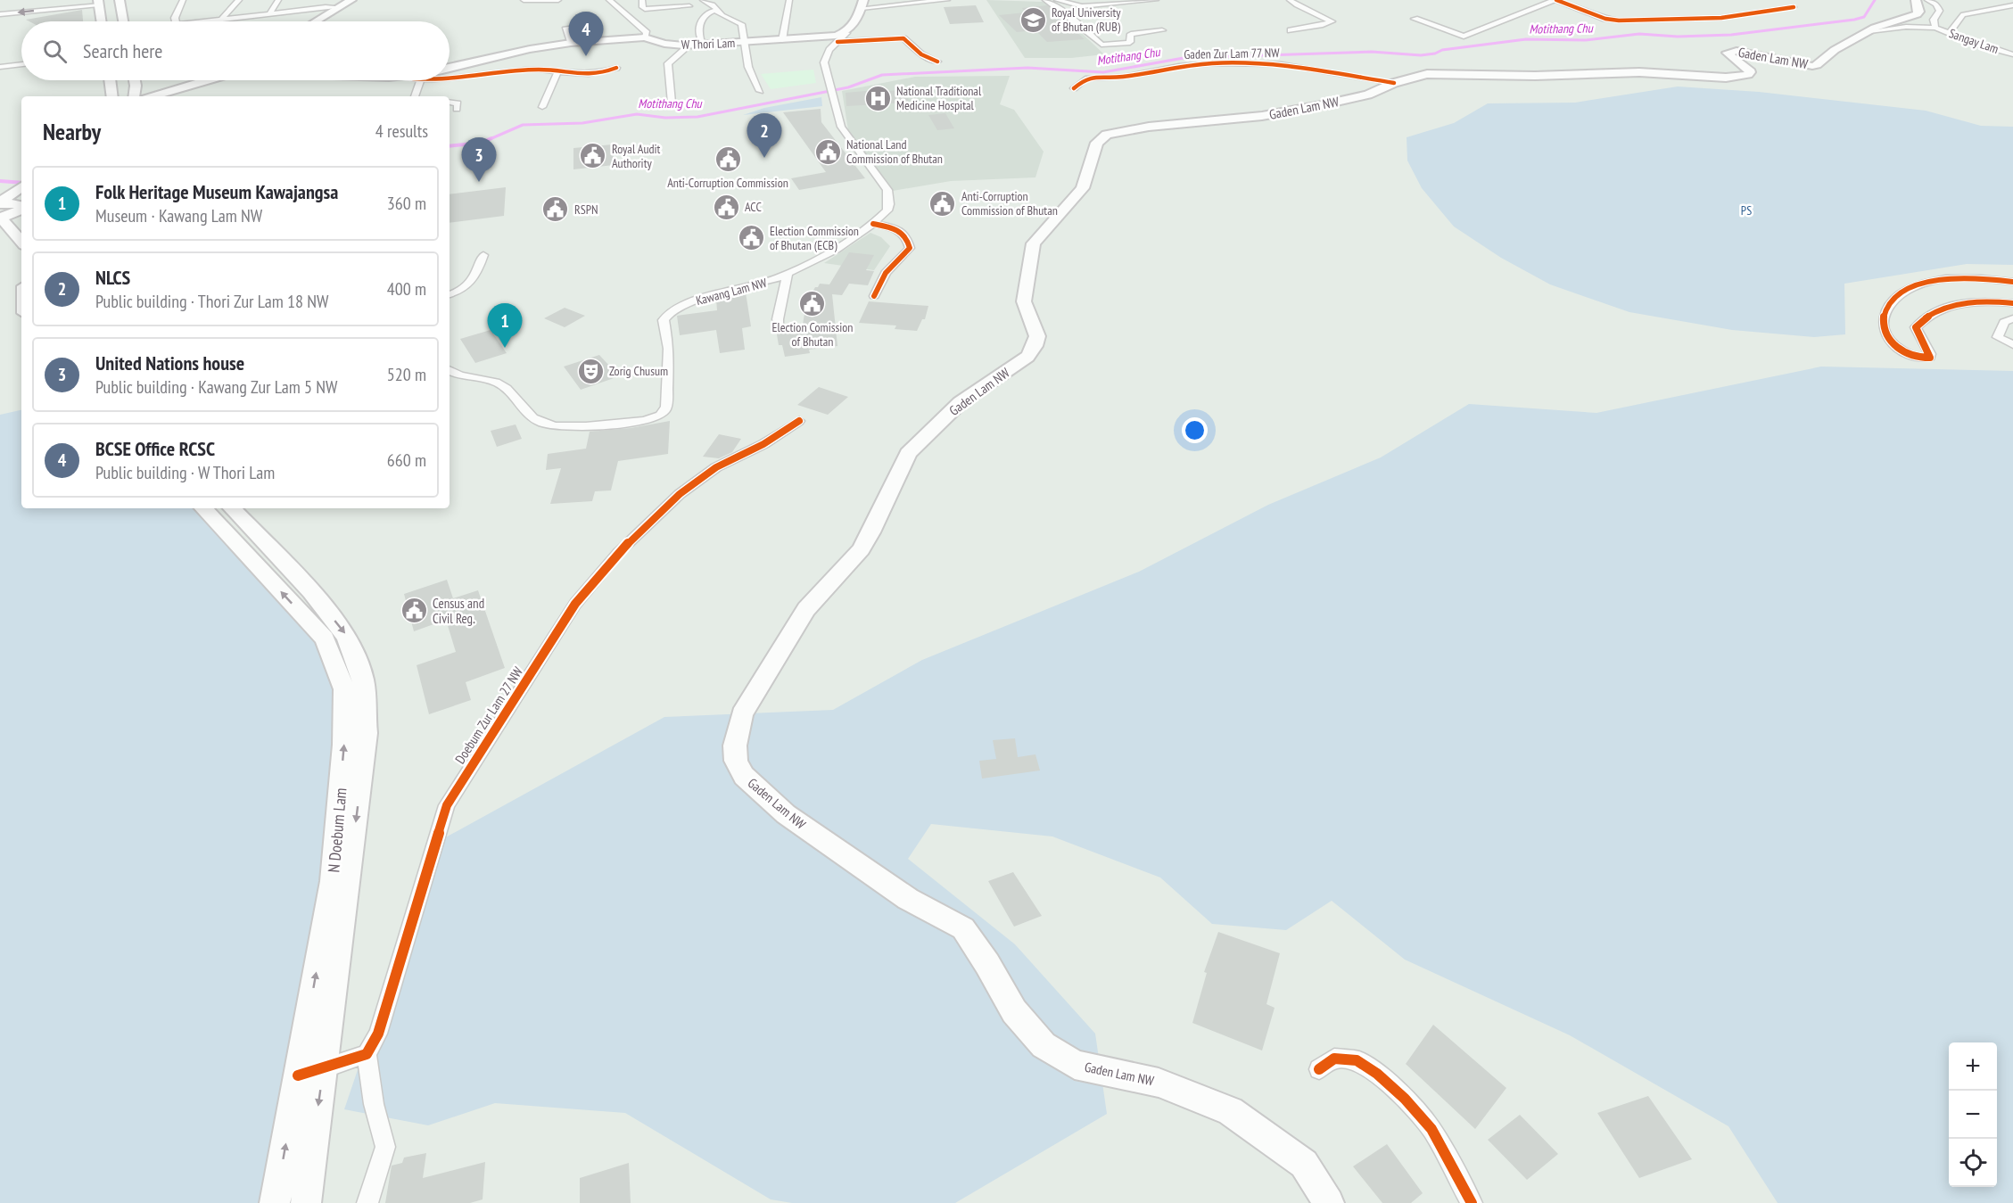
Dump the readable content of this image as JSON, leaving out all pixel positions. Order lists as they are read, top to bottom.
{
  "streets": {
    "main road": ["W Thori Lam", "Gaden Lam NW", "N Doebum Lam"],
    "street": [
      "Sangay Lam",
      "Gaden Zur Lam 77 NW",
      "Kawang Lam NW",
      "Doebum Zur Lam 27 NW"
    ]
  },
  "crossings": [
    ["Sangay Lam", "Gaden Lam NW"],
    ["Gaden Zur Lam 77 NW", "Gaden Lam NW"]
  ],
  "water": ["Motithang Chu"],
  "parks": ["PS"],
  "places": {
    "school or university": ["Royal University of Bhutan (RUB)"],
    "hospital": ["National Traditional Medicine Hospital"],
    "public building": [
      "National Land Commission of Bhutan",
      "Royal Audit Authority",
      "Anti-Corruption Commission",
      "Anti-Corruption Commission of Bhutan",
      "ACC",
      "RSPN",
      "Election Commission of Bhutan (ECB)",
      "Election Comission of Bhutan",
      "Census and Civil Reg."
    ],
    "theatre": ["Zorig Chusum"]
  },
  "page": {
    "pins": [
      "4",
      "2",
      "3",
      "1"
    ],
    "search": "Search here",
    "heading": ["Nearby", "4 results"],
    "list": [
      {
        "mark": "1",
        "name": "Folk Heritage Museum Kawajangsa",
        "note": "Museum · Kawang Lam NW",
        "value": "360 m"
      },
      {
        "mark": "2",
        "name": "NLCS",
        "note": "Public building · Thori Zur Lam 18 NW",
        "value": "400 m"
      },
      {
        "mark": "3",
        "name": "United Nations house",
        "note": "Public building · Kawang Zur Lam 5 NW",
        "value": "520 m"
      },
      {
        "mark": "4",
        "name": "BCSE Office RCSC",
        "note": "Public building · W Thori Lam",
        "value": "660 m"
      }
    ],
    "map_buttons": ["+", "−"]
  }
}
